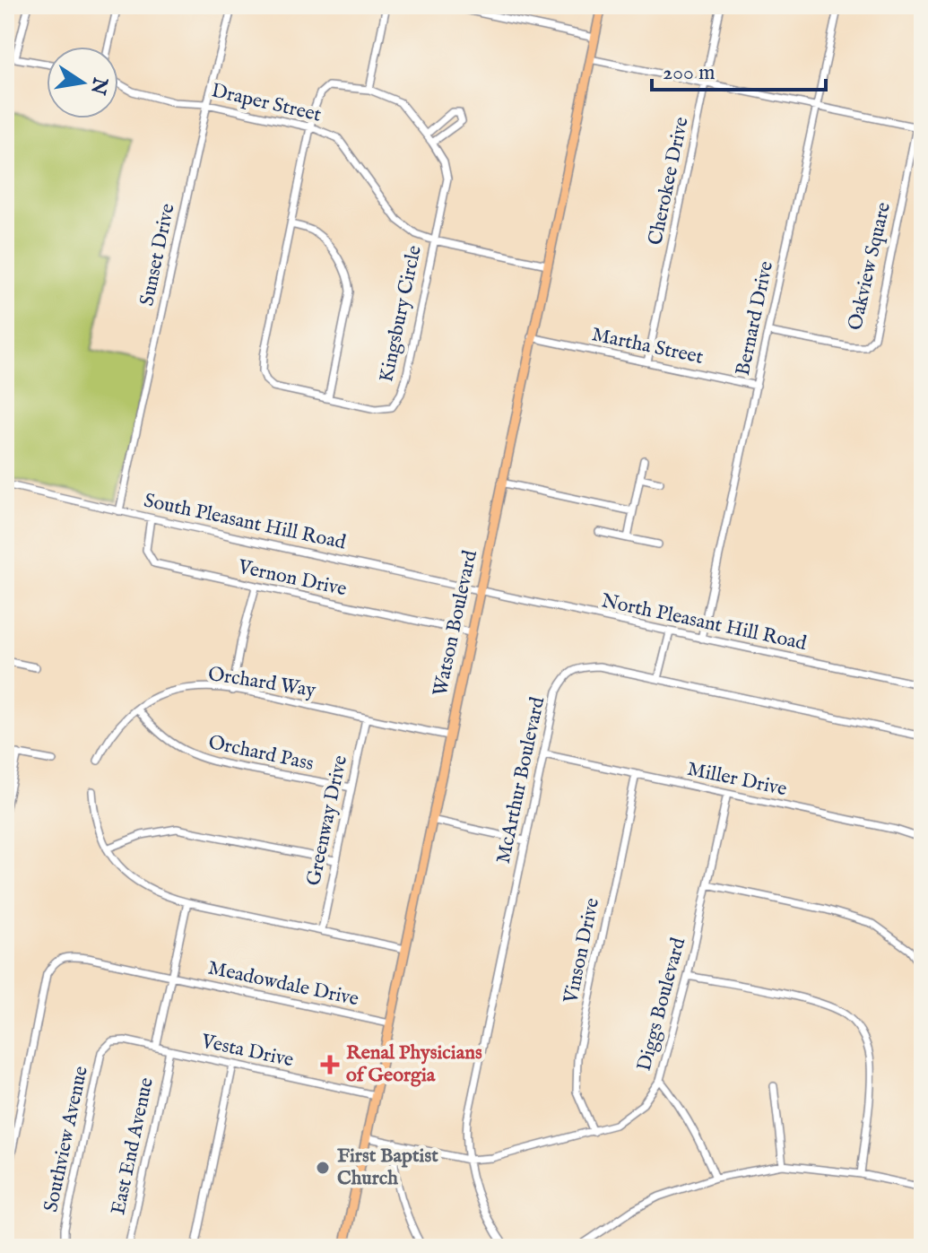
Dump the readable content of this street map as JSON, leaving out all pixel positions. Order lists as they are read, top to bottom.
{
  "streets": {
    "main road": ["Watson Boulevard"],
    "street": [
      "Draper Street",
      "Cherokee Drive",
      "Sunset Drive",
      "Oakview Square",
      "Kingsbury Circle",
      "Bernard Drive",
      "Martha Street",
      "South Pleasant Hill Road",
      "Vernon Drive",
      "North Pleasant Hill Road",
      "Orchard Way",
      "Orchard Pass",
      "Miller Drive",
      "McArthur Boulevard",
      "Greenway Drive",
      "Vinson Drive",
      "Meadowdale Drive",
      "Diggs Boulevard",
      "Vesta Drive",
      "Southview Avenue",
      "East End Avenue"
    ]
  },
  "crossings": [
    ["Draper Street", "Sunset Drive"],
    ["Draper Street", "Kingsbury Circle"],
    ["Draper Street", "Watson Boulevard"],
    ["Cherokee Drive", "Martha Street"],
    ["Sunset Drive", "South Pleasant Hill Road"],
    ["Oakview Square", "Bernard Drive"],
    ["Bernard Drive", "Martha Street"],
    ["Bernard Drive", "North Pleasant Hill Road"],
    ["Martha Street", "Watson Boulevard"],
    ["South Pleasant Hill Road", "Vernon Drive"],
    ["South Pleasant Hill Road", "North Pleasant Hill Road"],
    ["South Pleasant Hill Road", "Watson Boulevard"],
    ["Vernon Drive", "Watson Boulevard"],
    ["North Pleasant Hill Road", "Watson Boulevard"],
    ["Watson Boulevard", "Orchard Way"],
    ["Watson Boulevard", "Meadowdale Drive"],
    ["Watson Boulevard", "Diggs Boulevard"],
    ["Watson Boulevard", "Vesta Drive"],
    ["Orchard Way", "Orchard Pass"],
    ["Orchard Way", "Greenway Drive"],
    ["Orchard Pass", "Greenway Drive"],
    ["Miller Drive", "McArthur Boulevard"],
    ["Miller Drive", "Vinson Drive"],
    ["Miller Drive", "Diggs Boulevard"],
    ["McArthur Boulevard", "Diggs Boulevard"],
    ["Vinson Drive", "Diggs Boulevard"],
    ["Vesta Drive", "Southview Avenue"],
    ["Vesta Drive", "East End Avenue"]
  ],
  "places": {
    "health": ["Renal Physicians of Georgia"],
    "other": ["First Baptist Church"]
  },
  "scale_bar": "200 m",
  "north": "right"
}
